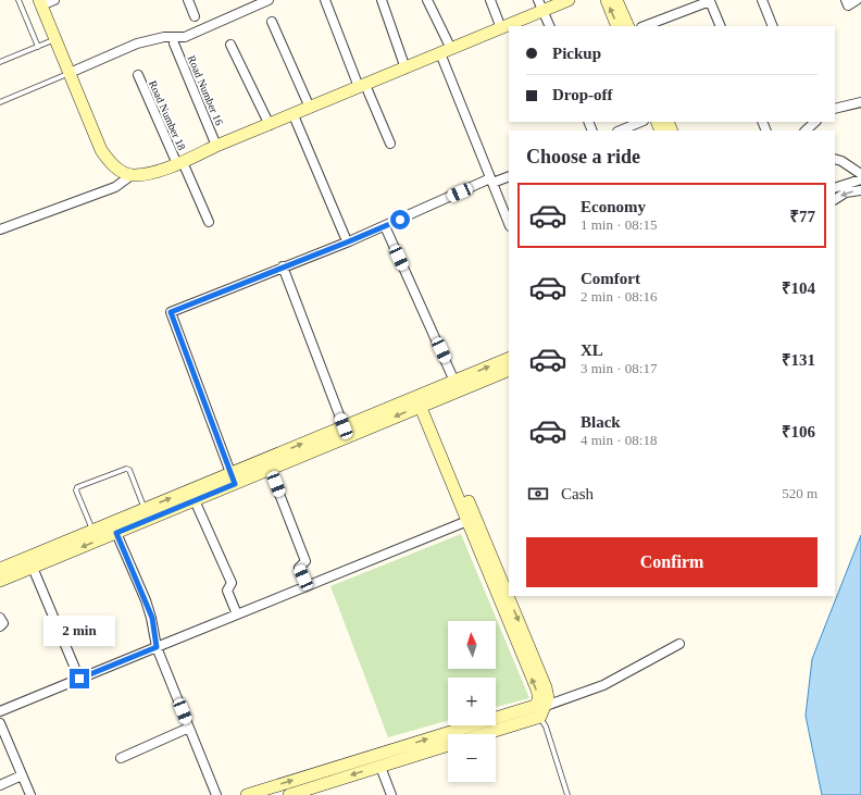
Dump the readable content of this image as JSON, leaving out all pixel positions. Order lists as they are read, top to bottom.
{
  "streets": {
    "street": ["Road Number 16", "Road Number 18"]
  },
  "north": "top",
  "page": {
    "banner": ["Pickup", "Drop-off"],
    "heading": "Choose a ride",
    "list": [
      {
        "name": "Economy",
        "note": "1 min · 08:15",
        "value": "₹77"
      },
      {
        "name": "Comfort",
        "note": "2 min · 08:16",
        "value": "₹104"
      },
      {
        "name": "XL",
        "note": "3 min · 08:17",
        "value": "₹131"
      },
      {
        "name": "Black",
        "note": "4 min · 08:18",
        "value": "₹106"
      }
    ],
    "pay": ["Cash", "520 m"],
    "buttons": "Confirm",
    "bubble": "2 min",
    "map_buttons": ["+", "−"]
  }
}
